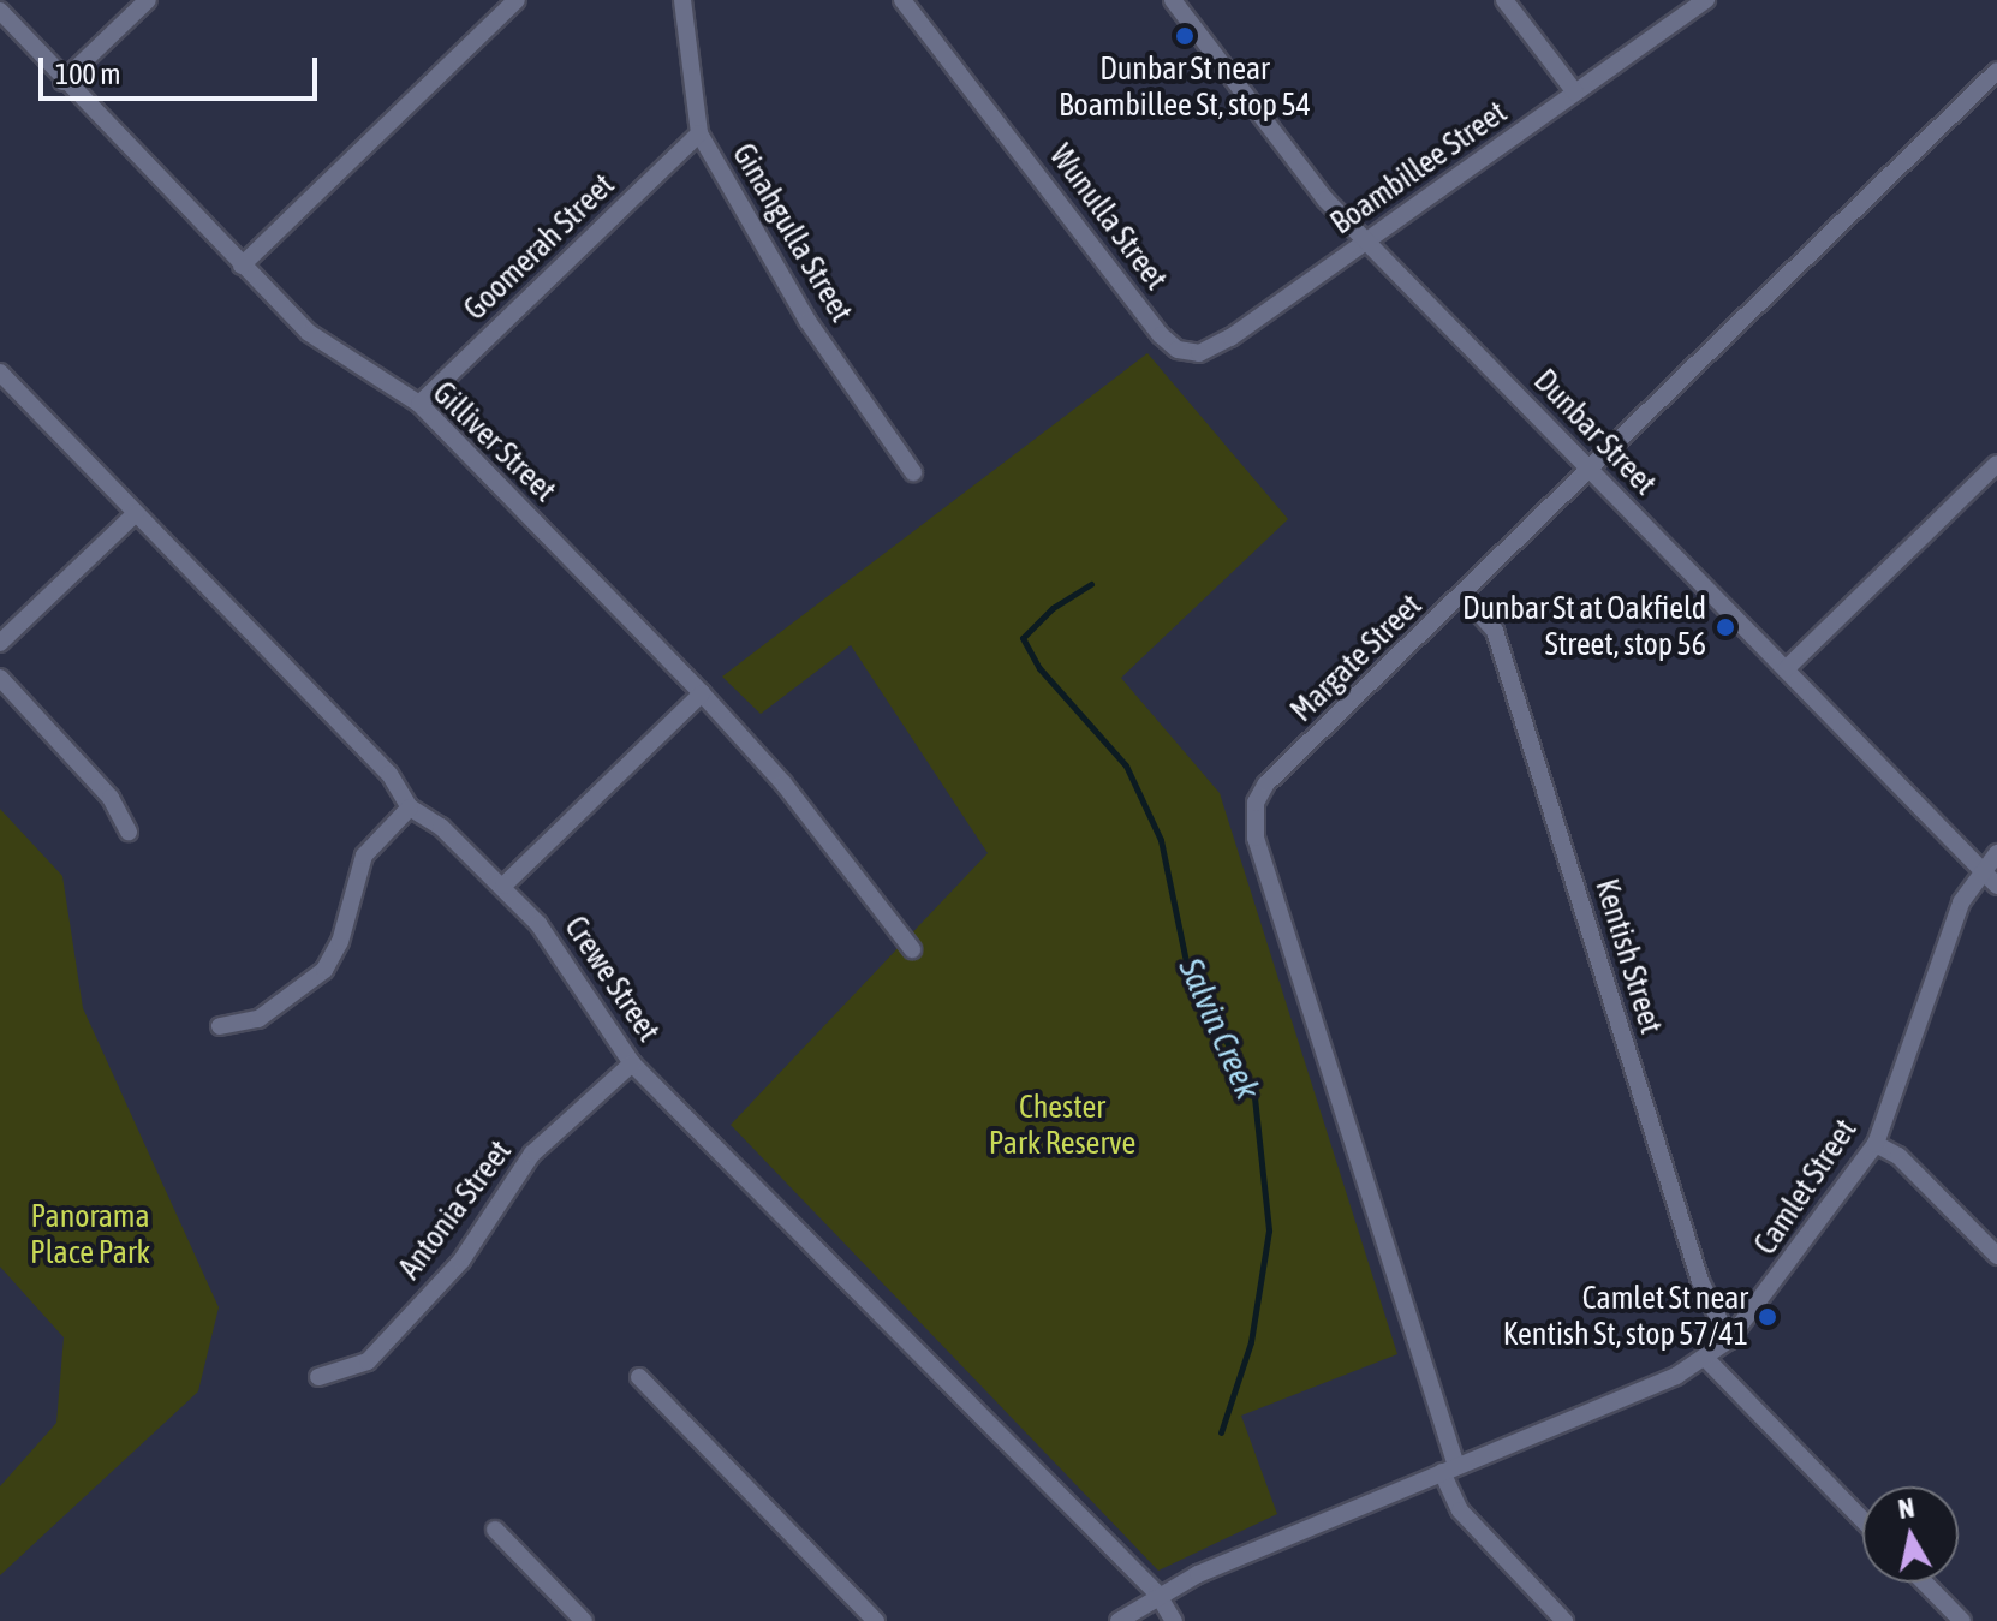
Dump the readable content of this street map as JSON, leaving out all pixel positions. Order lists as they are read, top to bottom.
{
  "streets": {
    "street": [
      "Boambillee Street",
      "Wunulla Street",
      "Ginahgulla Street",
      "Goomerah Street",
      "Dunbar Street",
      "Gilliver Street",
      "Margate Street",
      "Kentish Street",
      "Crewe Street",
      "Camlet Street",
      "Antonia Street"
    ]
  },
  "crossings": [
    ["Boambillee Street", "Wunulla Street"],
    ["Boambillee Street", "Dunbar Street"],
    ["Ginahgulla Street", "Goomerah Street"],
    ["Goomerah Street", "Gilliver Street"],
    ["Dunbar Street", "Margate Street"],
    ["Dunbar Street", "Camlet Street"],
    ["Margate Street", "Kentish Street"],
    ["Margate Street", "Camlet Street"],
    ["Kentish Street", "Camlet Street"],
    ["Crewe Street", "Camlet Street"],
    ["Crewe Street", "Antonia Street"]
  ],
  "water": ["Salvin Creek"],
  "parks": ["Chester Park Reserve", "Panorama Place Park"],
  "places": ["Dunbar St near Boambillee St, stop 54", "Dunbar St at Oakfield Street, stop 56", "Camlet St near Kentish St, stop 57/41"],
  "scale_bar": "100 m",
  "north": "top"
}
